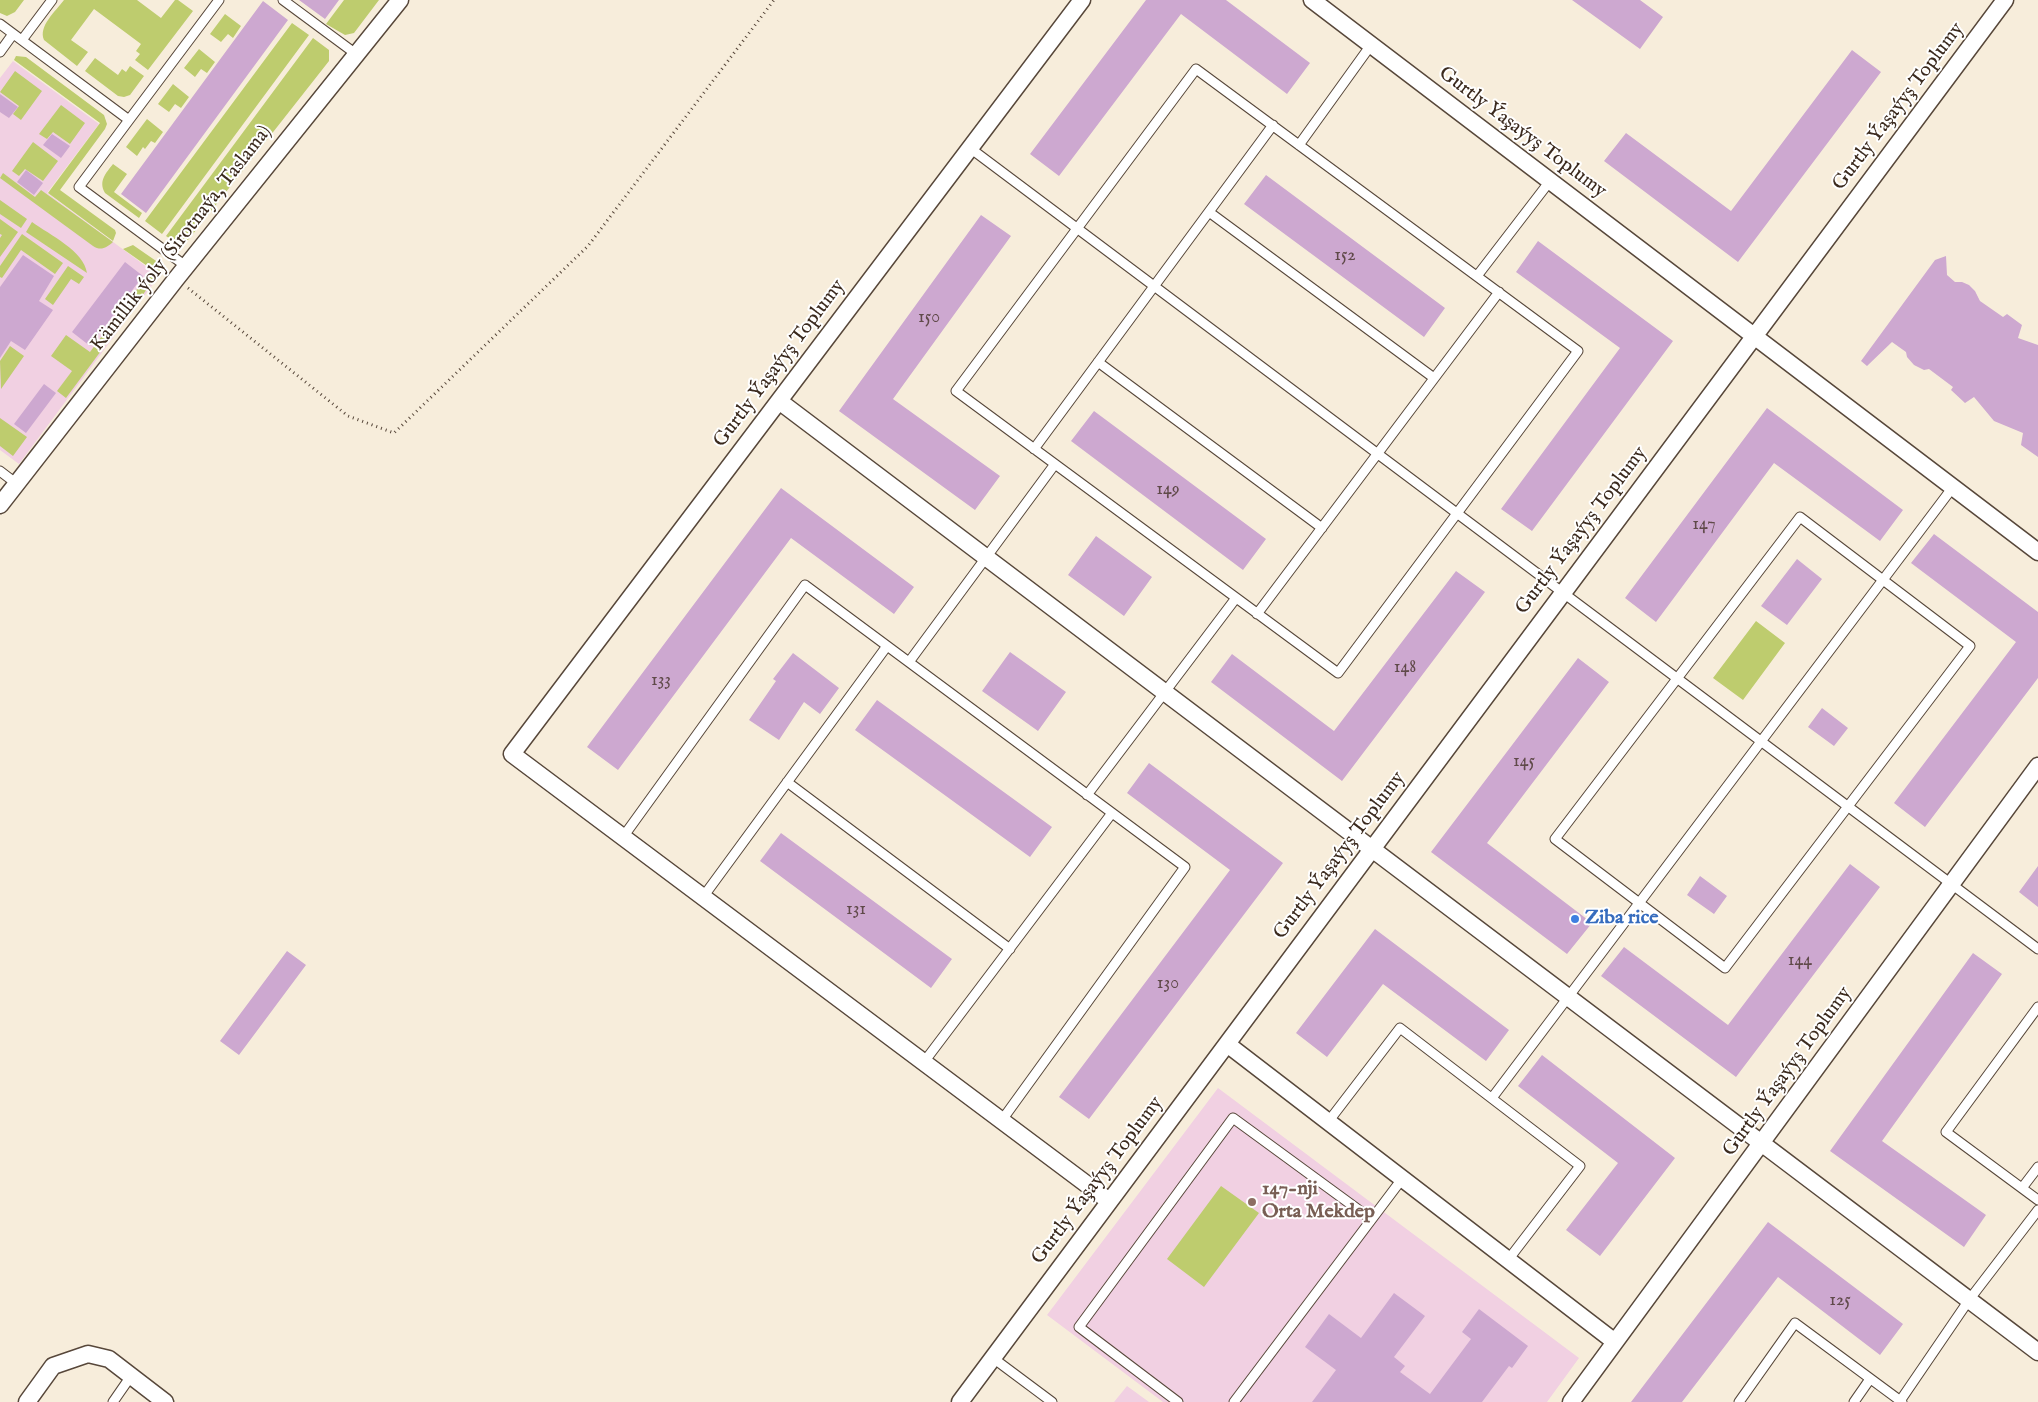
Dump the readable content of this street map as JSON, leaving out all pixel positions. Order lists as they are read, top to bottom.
{
  "streets": {
    "street": ["Gurtly Ýaşaýyş Toplumy", "Kämillik ýoly (Sirotnaýa, Taslama)"]
  },
  "places": ["Ziba rice", "147-nji Orta Mekdep"],
  "house_numbers": [
    "152",
    "150",
    "149",
    "147",
    "148",
    "133",
    "145",
    "131",
    "144",
    "130",
    "125"
  ]
}
